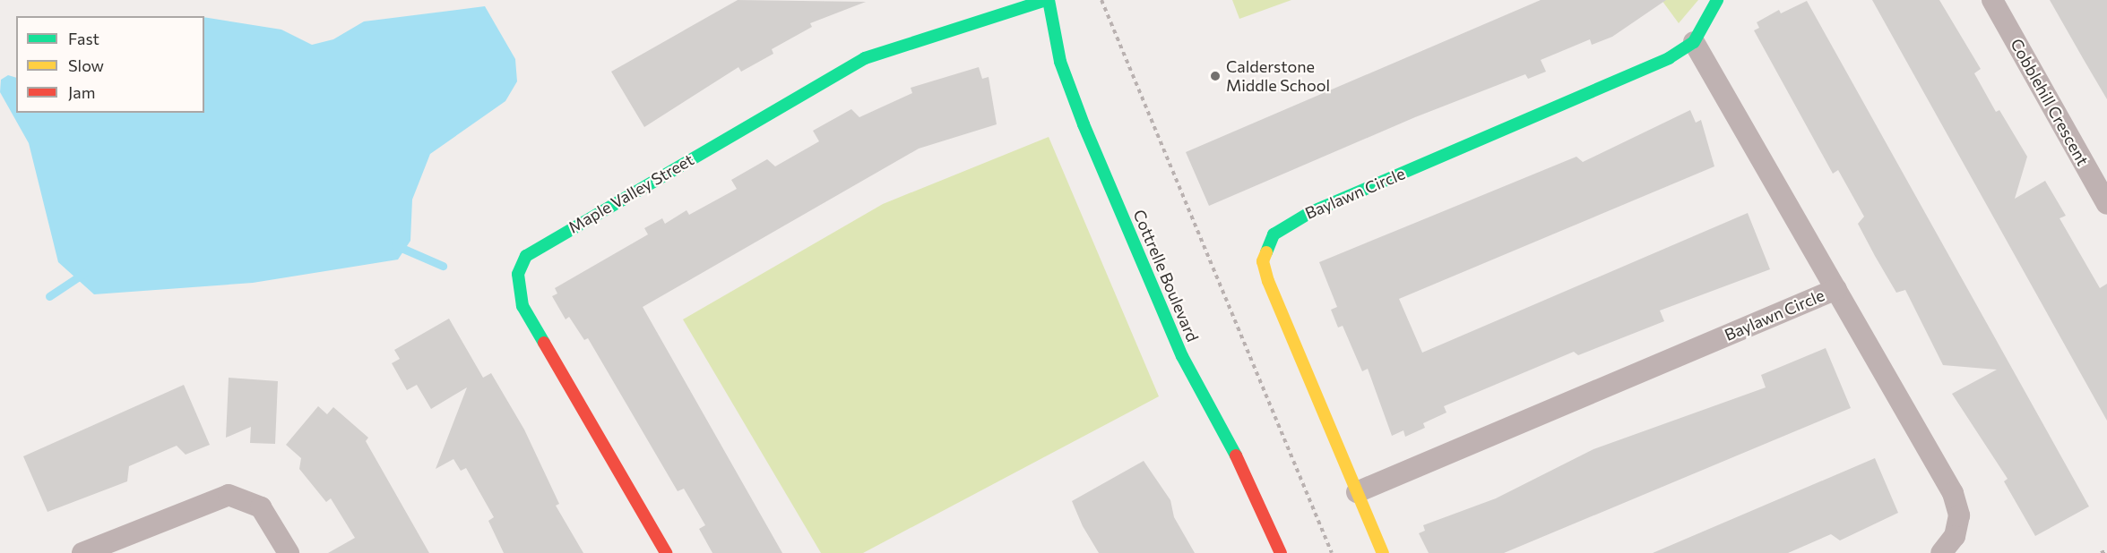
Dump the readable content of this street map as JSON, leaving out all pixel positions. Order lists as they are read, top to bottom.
{
  "streets": {
    "street": [
      "Cobblehill Crescent",
      "Maple Valley Street",
      "Baylawn Circle",
      "Cottrelle Boulevard"
    ]
  },
  "crossings": [
    ["Maple Valley Street", "Cottrelle Boulevard"]
  ],
  "places": ["Calderstone Middle School"],
  "legend": ["Fast", "Slow", "Jam"]
}
